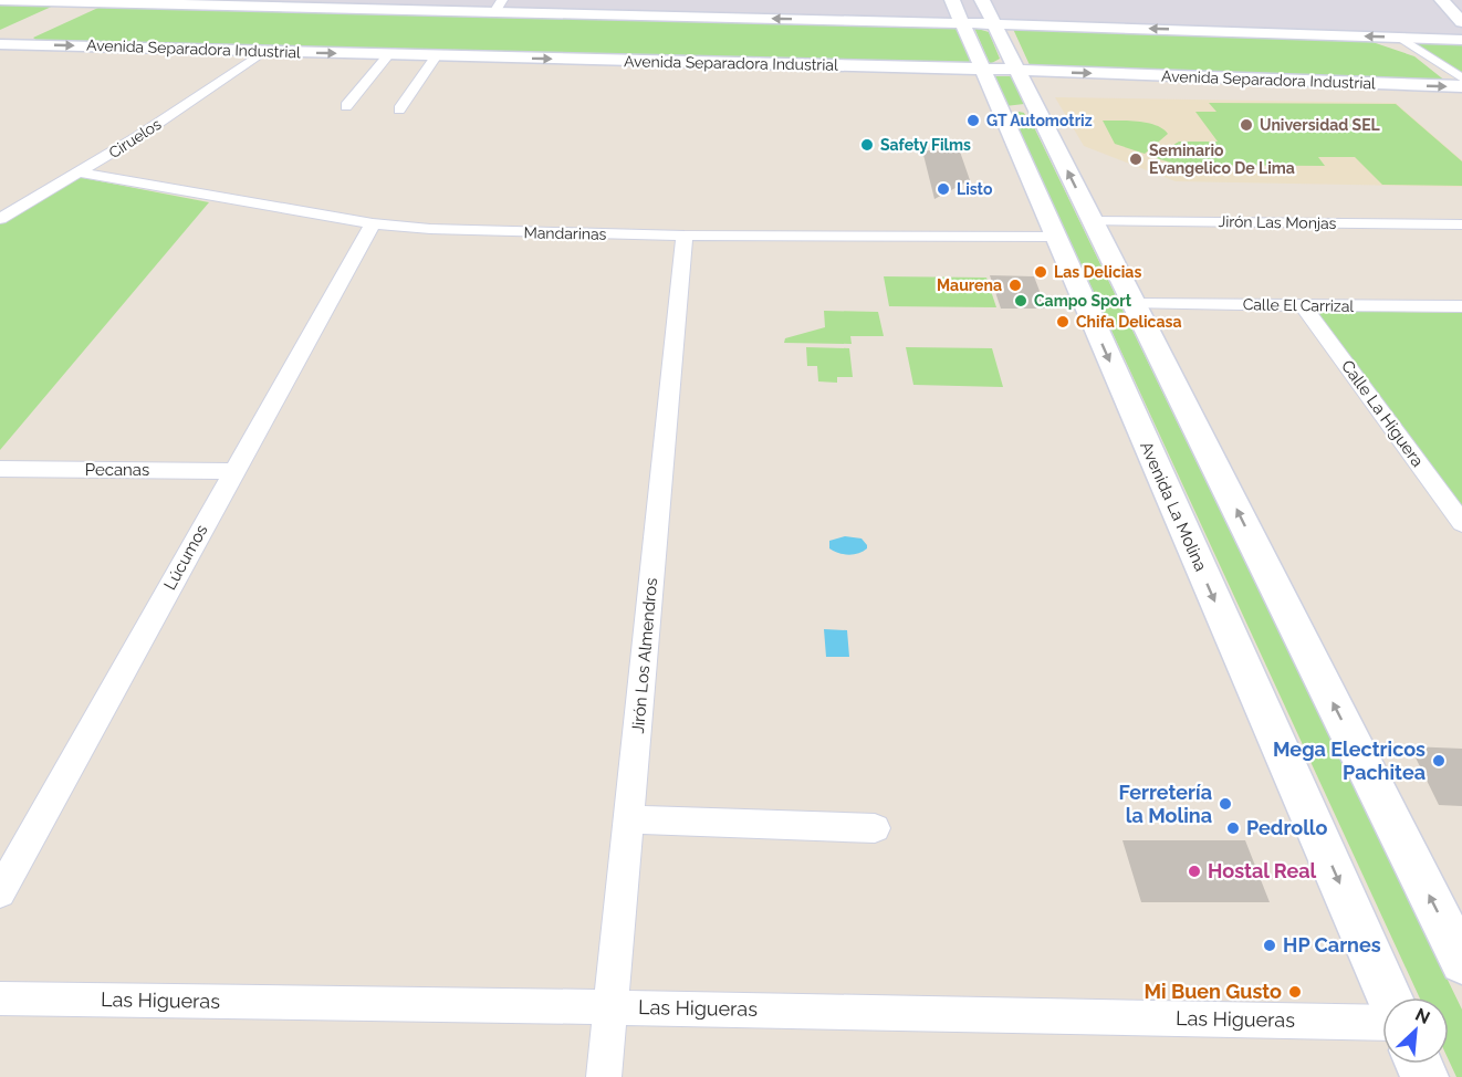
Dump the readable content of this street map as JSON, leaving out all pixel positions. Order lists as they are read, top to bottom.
{
  "streets": {
    "main road": ["Avenida Separadora Industrial", "Avenida La Molina"],
    "street": [
      "Ciruelos",
      "Jirón Las Monjas",
      "Mandarinas",
      "Calle El Carrizal",
      "Calle La Higuera",
      "Pecanas",
      "Lúcumos",
      "Jirón Los Almendros",
      "Las Higueras"
    ]
  },
  "crossings": [
    ["Avenida Separadora Industrial", "Ciruelos"],
    ["Avenida Separadora Industrial", "Avenida La Molina"],
    ["Ciruelos", "Mandarinas"],
    ["Mandarinas", "Avenida La Molina"],
    ["Mandarinas", "Lúcumos"],
    ["Mandarinas", "Jirón Los Almendros"],
    ["Calle El Carrizal", "Calle La Higuera"],
    ["Pecanas", "Lúcumos"],
    ["Jirón Los Almendros", "Las Higueras"]
  ],
  "places": [
    "GT Automotriz",
    "Universidad SEL",
    "Safety Films",
    "Seminario Evangelico De Lima",
    "Listo",
    "Las Delicias",
    "Maurena",
    "Campo Sport",
    "Chifa Delicasa",
    "Mega Electricos Pachitea",
    "Ferretería la Molina",
    "Pedrollo",
    "Hostal Real",
    "HP Carnes",
    "Mi Buen Gusto"
  ],
  "north": "top right"
}
